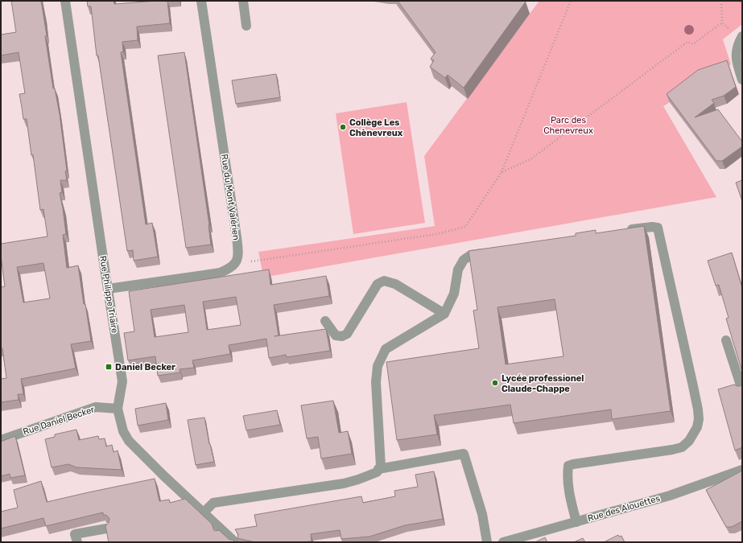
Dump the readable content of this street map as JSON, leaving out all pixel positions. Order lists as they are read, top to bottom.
{
  "streets": {
    "street": [
      "Rue du Mont Valérien",
      "Rue Philippe Triaire",
      "Rue Daniel Becker",
      "Rue des Alouettes"
    ]
  },
  "crossings": [
    ["Rue Philippe Triaire", "Rue Daniel Becker"]
  ],
  "parks": ["Parc des Chenevreux"],
  "places": {
    "other": ["Collège Les Chènevreux", "Lycée professionel Claude-Chappe"],
    "transit": ["Daniel Becker"]
  }
}
